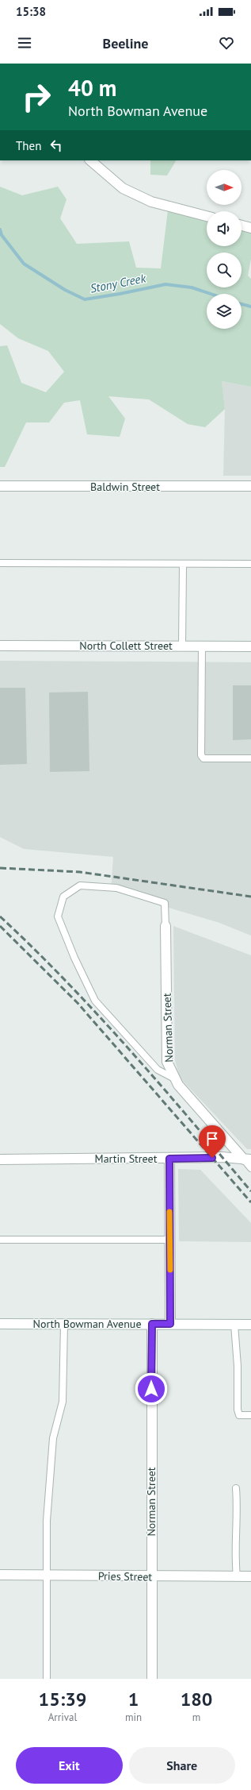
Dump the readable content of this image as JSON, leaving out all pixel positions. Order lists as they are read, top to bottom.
{
  "streets": {
    "street": [
      "Baldwin Street",
      "North Collett Street",
      "Norman Street",
      "Martin Street",
      "North Bowman Avenue",
      "Pries Street"
    ]
  },
  "crossings": [
    ["Norman Street", "Martin Street"],
    ["Norman Street", "North Bowman Avenue"],
    ["Norman Street", "Pries Street"]
  ],
  "water": ["Stony Creek"],
  "north": "right",
  "page": {
    "status": "15:38",
    "header": "Beeline",
    "turn": ["40 m", "North Bowman Avenue"],
    "then": "Then",
    "eta": [
      "15:39",
      "Arrival",
      "1",
      "min",
      "180",
      "m"
    ],
    "buttons": ["Exit", "Share"]
  }
}
